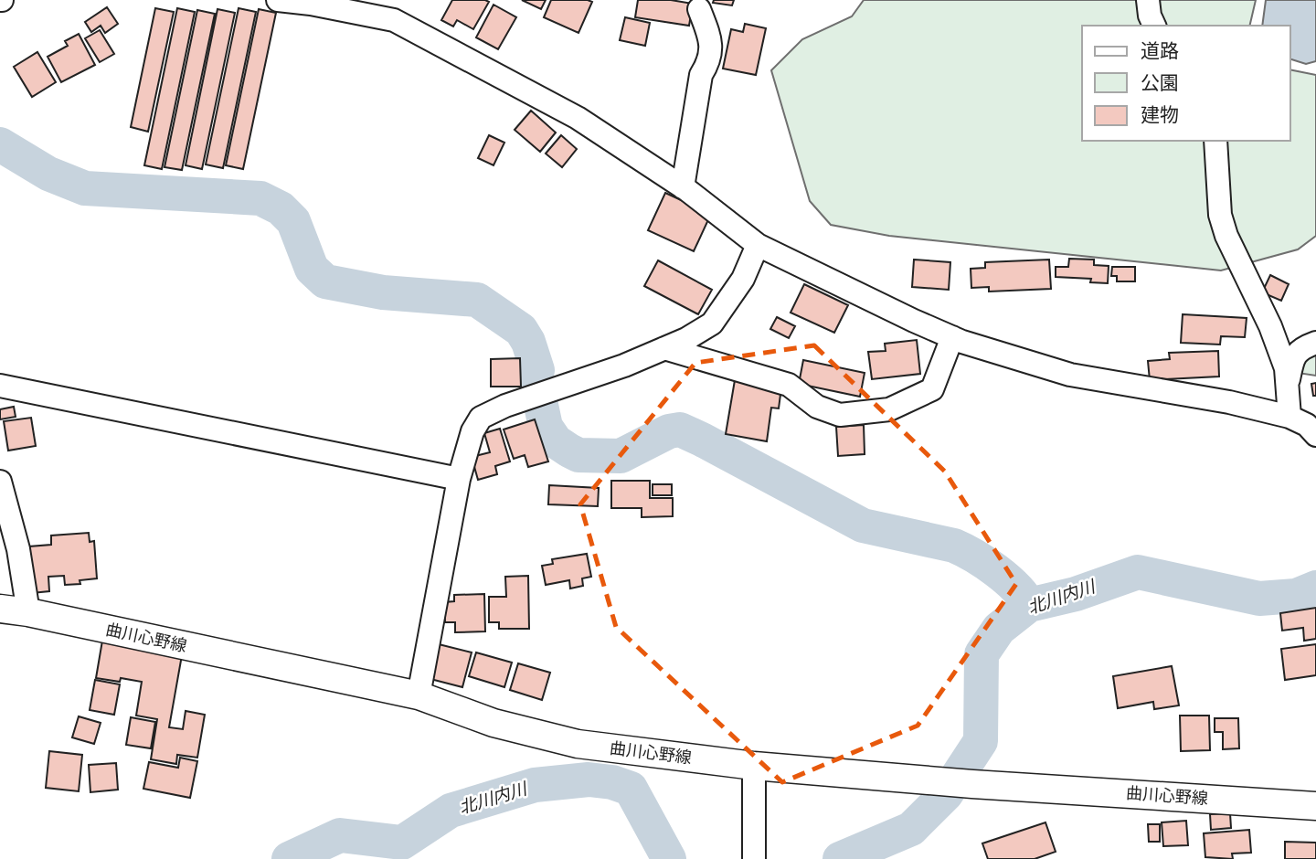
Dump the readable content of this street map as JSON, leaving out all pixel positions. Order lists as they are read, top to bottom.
{
  "streets": {
    "main road": ["曲川心野線"]
  },
  "water": ["北川内川"],
  "legend": ["道路", "公園", "建物"]
}
